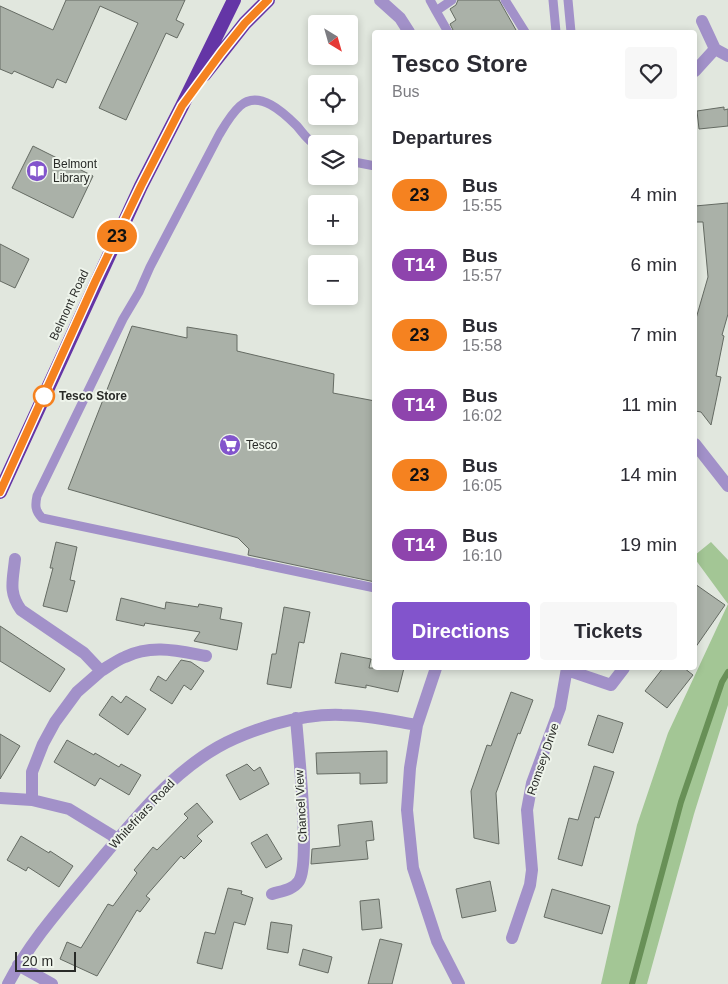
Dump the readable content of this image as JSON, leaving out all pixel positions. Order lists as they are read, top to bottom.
{
  "streets": {
    "highway": ["Belmont Road"],
    "street": ["Romsey Drive", "Chancel View", "Whitefriars Road"]
  },
  "crossings": [
    ["Chancel View", "Whitefriars Road"]
  ],
  "places": {
    "library": ["Belmont Library"],
    "other": ["Tesco Store"],
    "supermarket": ["Tesco"]
  },
  "lines": ["bus line 23"],
  "scale_bar": "20 m",
  "north": "bottom right",
  "page": {
    "on_map": "23",
    "map_buttons": ["+", "−"],
    "heading": [
      ["Tesco Store", "Bus"],
      "Departures"
    ],
    "list": [
      {
        "mark": "23",
        "name": "Bus",
        "note": "15:55",
        "value": "4 min"
      },
      {
        "mark": "T14",
        "name": "Bus",
        "note": "15:57",
        "value": "6 min"
      },
      {
        "mark": "23",
        "name": "Bus",
        "note": "15:58",
        "value": "7 min"
      },
      {
        "mark": "T14",
        "name": "Bus",
        "note": "16:02",
        "value": "11 min"
      },
      {
        "mark": "23",
        "name": "Bus",
        "note": "16:05",
        "value": "14 min"
      },
      {
        "mark": "T14",
        "name": "Bus",
        "note": "16:10",
        "value": "19 min"
      }
    ],
    "buttons": ["Directions", "Tickets"],
    "scale": "20 m"
  }
}
